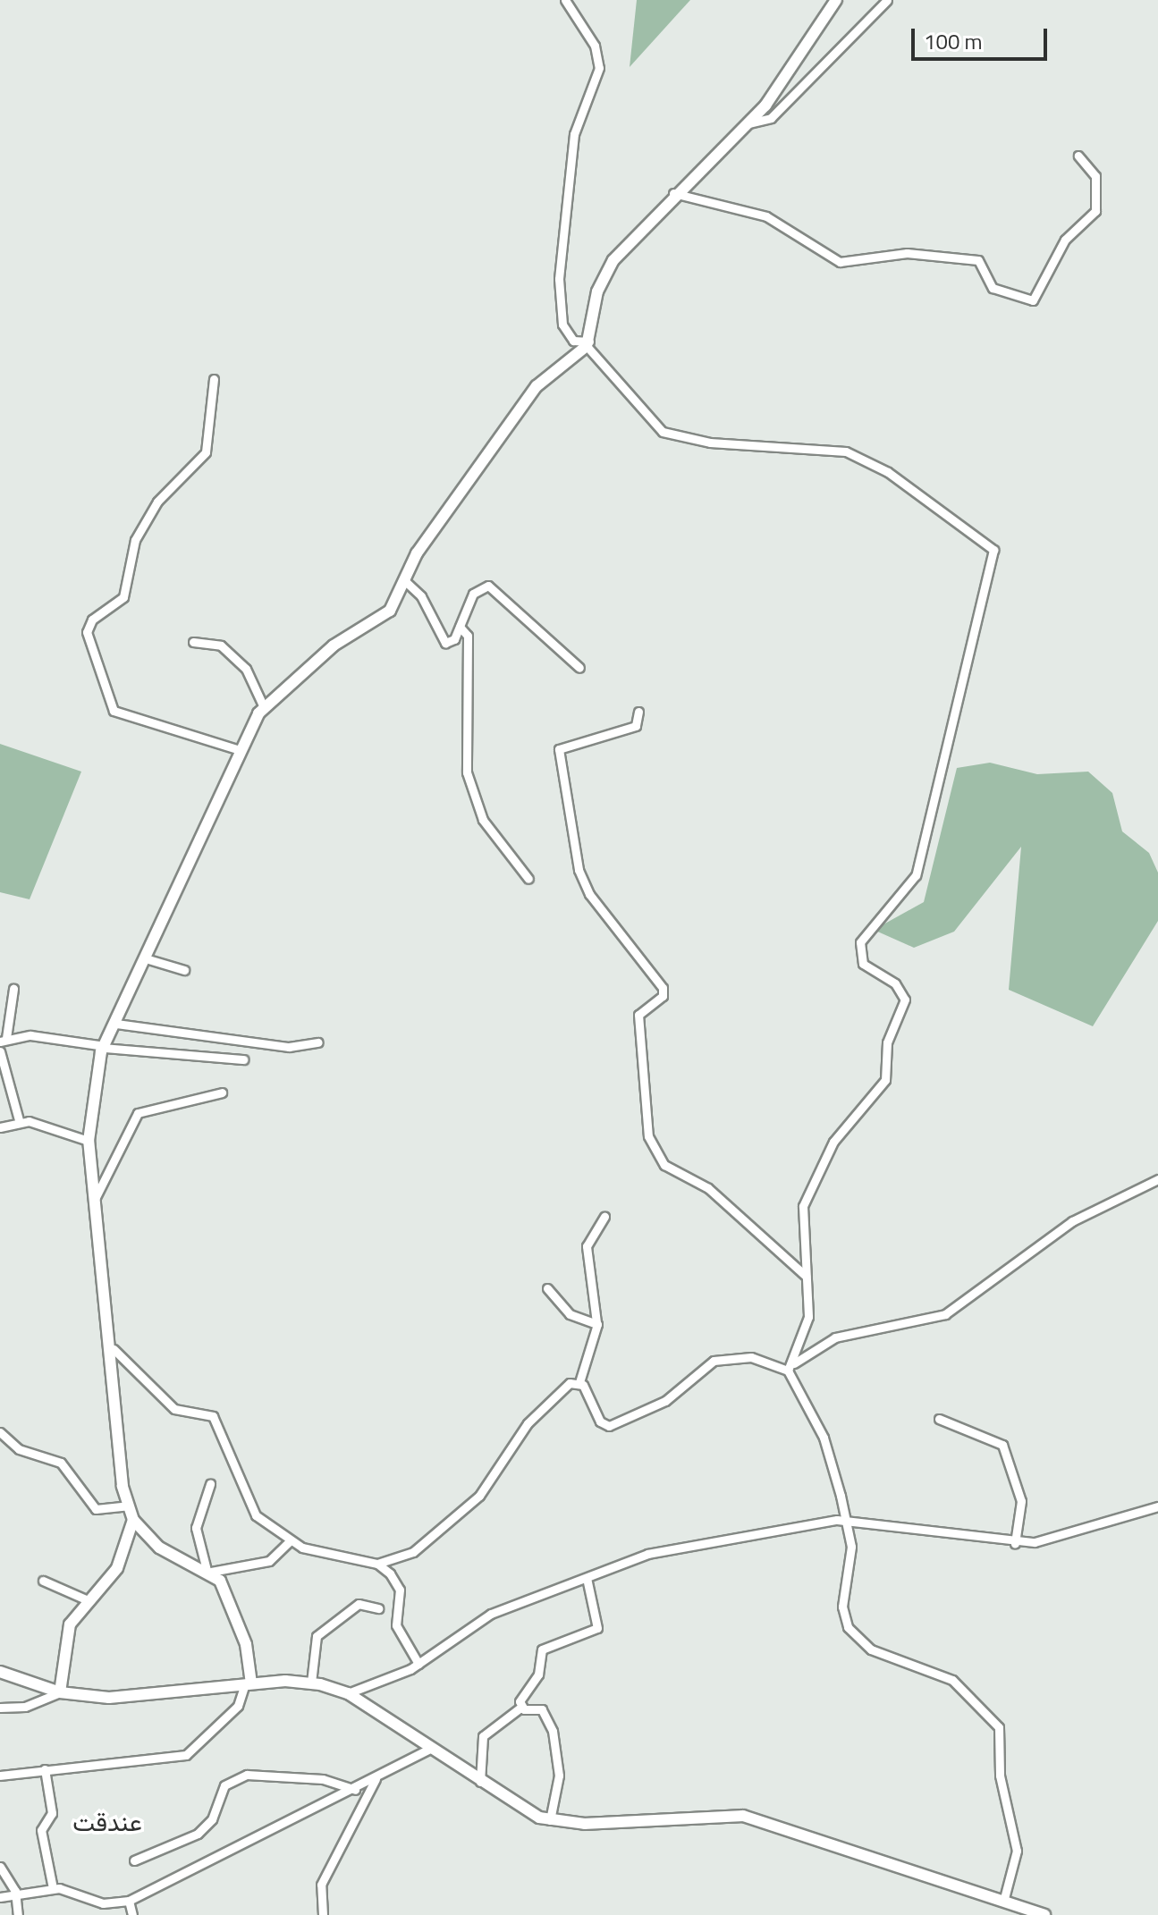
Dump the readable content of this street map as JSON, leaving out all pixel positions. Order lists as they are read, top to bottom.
{
  "districts": ["عندقت"],
  "scale_bar": "100 m"
}
